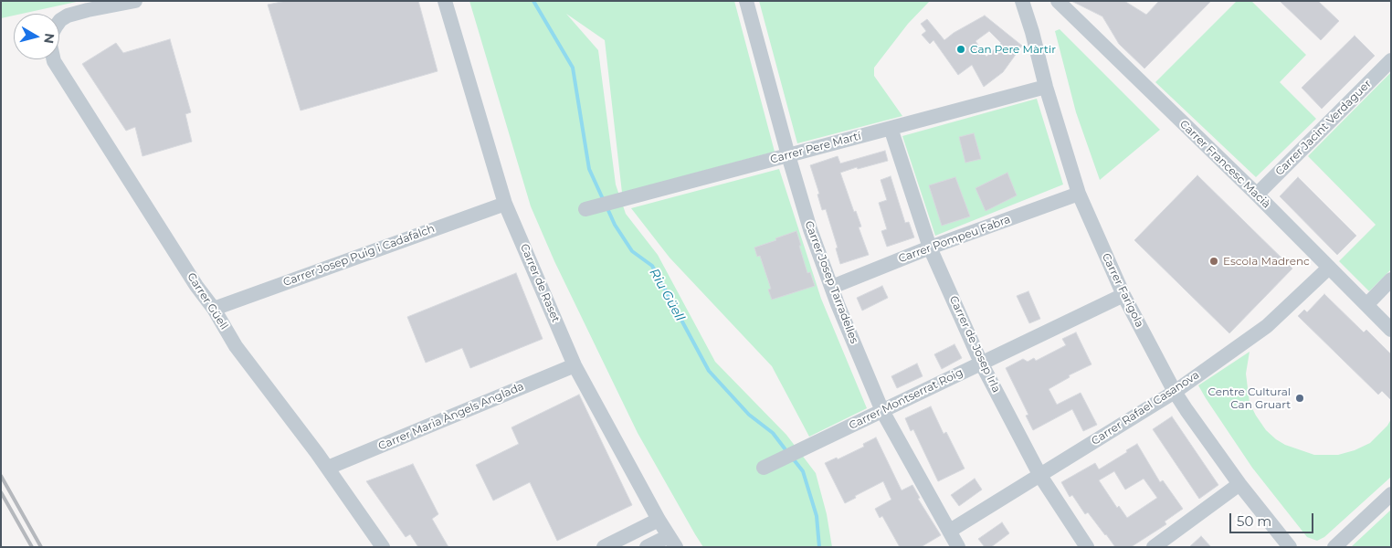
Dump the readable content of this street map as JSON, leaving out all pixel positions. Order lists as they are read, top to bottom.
{
  "streets": {
    "street": [
      "Carrer Jacint Verdaguer",
      "Carrer Pere Martí",
      "Carrer Francesc Macià",
      "Carrer Pompeu Fabra",
      "Carrer Josep Puig i Cadafalch",
      "Carrer Josep Tarradelles",
      "Carrer de Raset",
      "Carrer Farigola",
      "Carrer Güell",
      "Carrer de Josep Irla",
      "Carrer Montserrat Roig",
      "Carrer Rafael Casanova",
      "Carrer Maria Àngels Anglada"
    ]
  },
  "crossings": [
    ["Carrer Jacint Verdaguer", "Carrer Francesc Macià"],
    ["Carrer Pere Martí", "Carrer Josep Tarradelles"],
    ["Carrer Pere Martí", "Carrer Farigola"],
    ["Carrer Pere Martí", "Carrer de Josep Irla"],
    ["Carrer Francesc Macià", "Carrer Rafael Casanova"],
    ["Carrer Pompeu Fabra", "Carrer Josep Tarradelles"],
    ["Carrer Pompeu Fabra", "Carrer Farigola"],
    ["Carrer Pompeu Fabra", "Carrer de Josep Irla"],
    ["Carrer Josep Puig i Cadafalch", "Carrer de Raset"],
    ["Carrer Josep Puig i Cadafalch", "Carrer Güell"],
    ["Carrer Josep Tarradelles", "Carrer Montserrat Roig"],
    ["Carrer Josep Tarradelles", "Carrer Rafael Casanova"],
    ["Carrer de Raset", "Carrer Maria Àngels Anglada"],
    ["Carrer Farigola", "Carrer Montserrat Roig"],
    ["Carrer Farigola", "Carrer Rafael Casanova"],
    ["Carrer Güell", "Carrer Maria Àngels Anglada"],
    ["Carrer de Josep Irla", "Carrer Montserrat Roig"],
    ["Carrer de Josep Irla", "Carrer Rafael Casanova"]
  ],
  "water": ["Riu Güell"],
  "places": ["Can Pere Màrtir", "Escola Madrenc", "Centre Cultural Can Gruart"],
  "scale_bar": "50 m",
  "north": "right"
}
